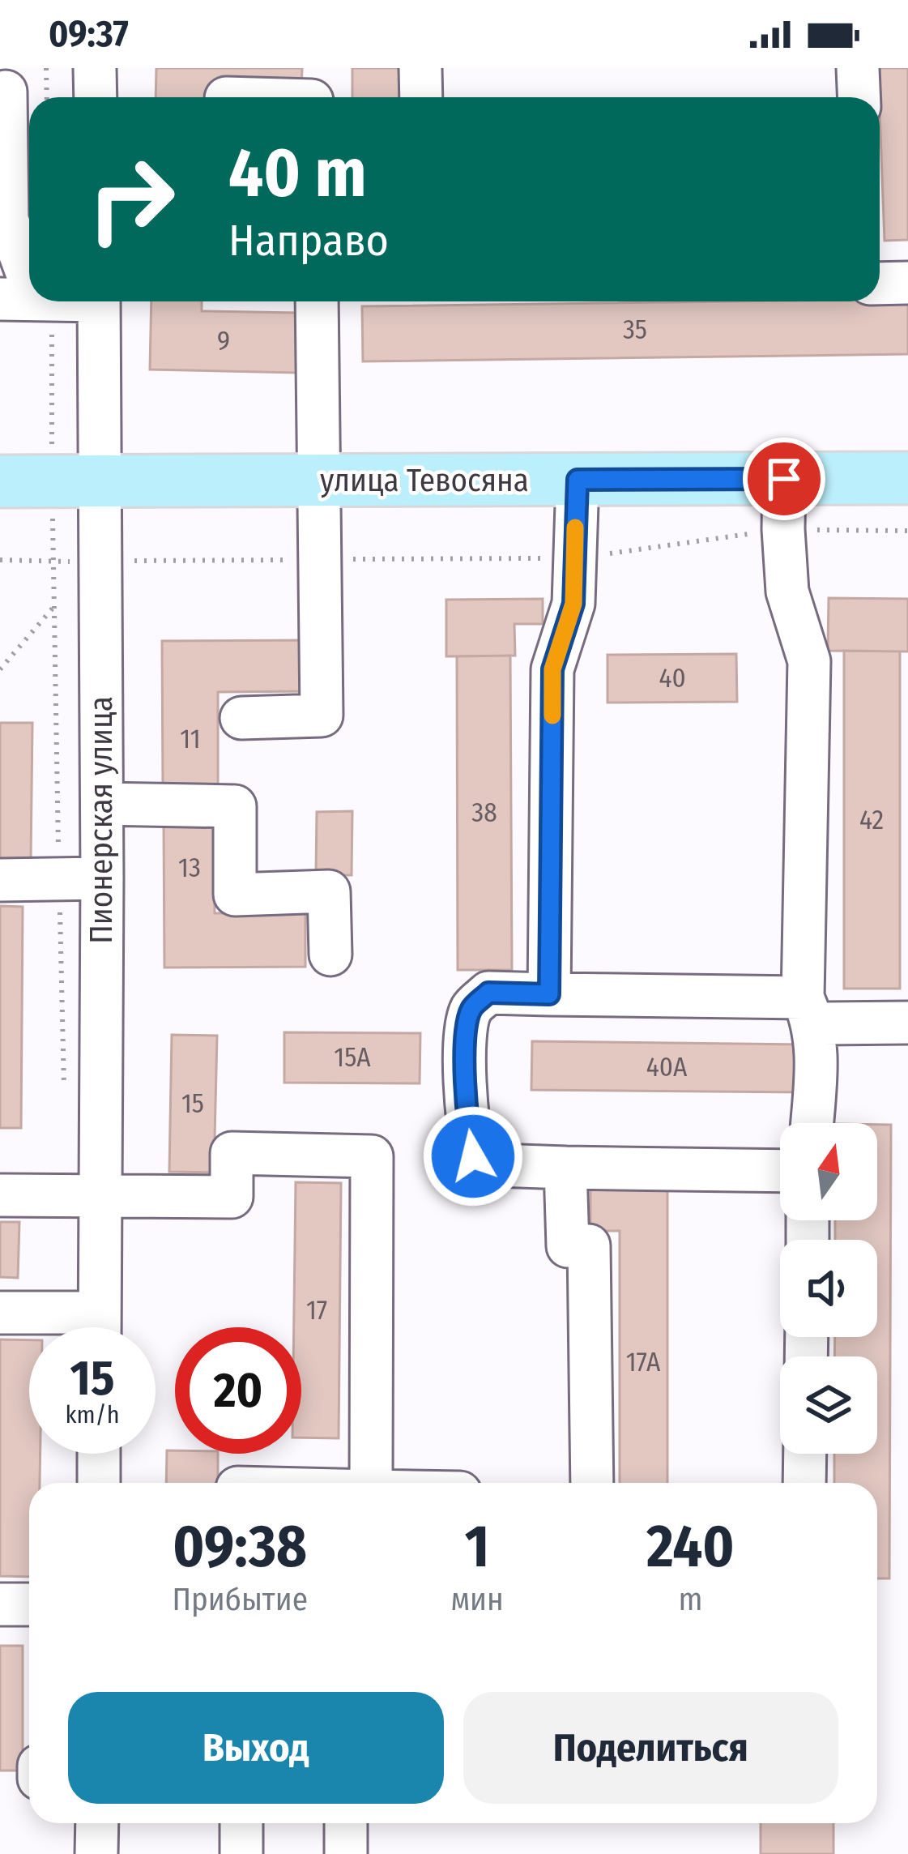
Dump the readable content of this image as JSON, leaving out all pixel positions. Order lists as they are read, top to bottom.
{
  "streets": {
    "main road": ["улица Тевосяна"],
    "street": ["Пионерская улица"]
  },
  "crossings": [
    ["улица Тевосяна", "Пионерская улица"]
  ],
  "house_numbers": [
    "35",
    "9",
    "40",
    "11",
    "38",
    "42",
    "13",
    "15А",
    "40А",
    "15",
    "17",
    "17А"
  ],
  "north": "top",
  "page": {
    "status": "09:37",
    "turn": ["40 m", "Направо"],
    "speed": "15 km/h",
    "limit": "20",
    "eta": [
      "09:38",
      "Прибытие",
      "1",
      "мин",
      "240",
      "m"
    ],
    "buttons": ["Выход", "Поделиться"]
  }
}
